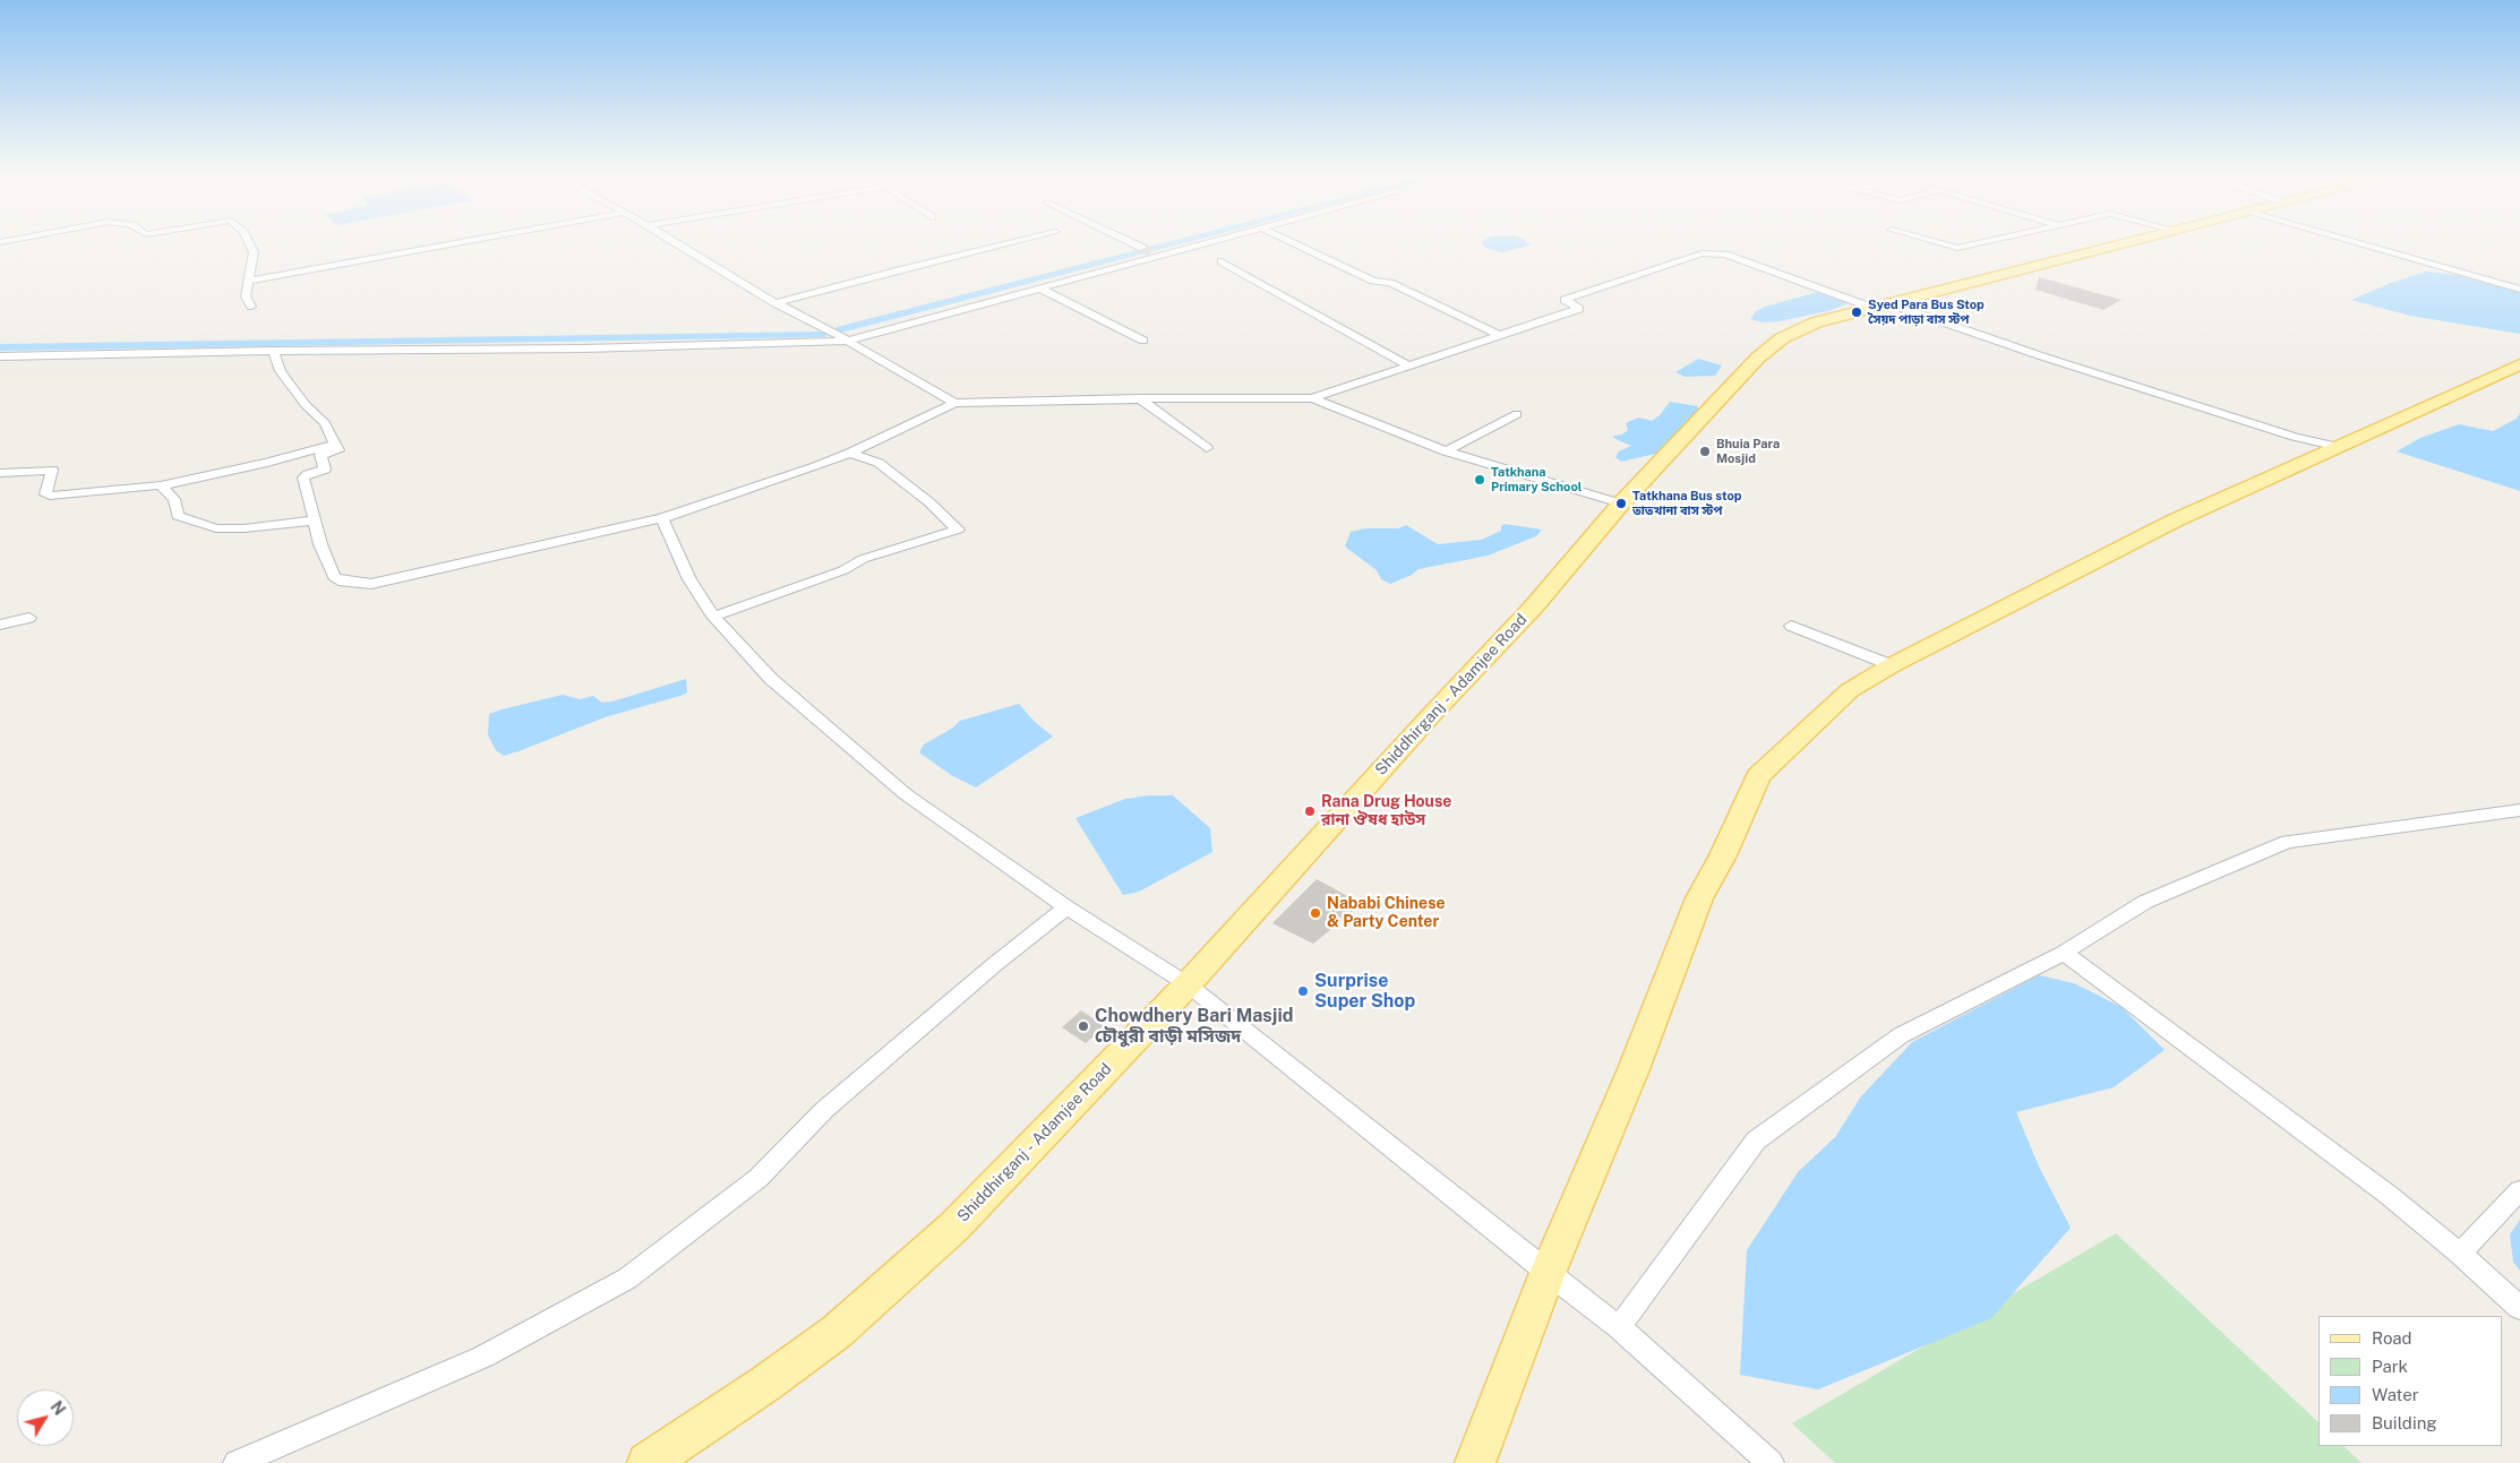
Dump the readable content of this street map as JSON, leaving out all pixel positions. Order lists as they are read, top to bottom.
{
  "streets": {
    "main road": ["Shiddhirganj - Adamjee Road"]
  },
  "places": [
    "Syed Para Bus Stop সৈয়দ পাড়া বাস স্টপ",
    "Bhuia Para Mosjid",
    "Tatkhana Primary School",
    "Tatkhana Bus stop তাতখানা বাস স্টপ",
    "Rana Drug House রানা ঔষধ হাউস",
    "Nababi Chinese & Party Center",
    "Surprise Super Shop",
    "Chowdhery Bari Masjid চৌধুরী বাড়ী মসিজদ"
  ],
  "legend": [
    "Road",
    "Park",
    "Water",
    "Building"
  ],
  "north": "top right"
}
